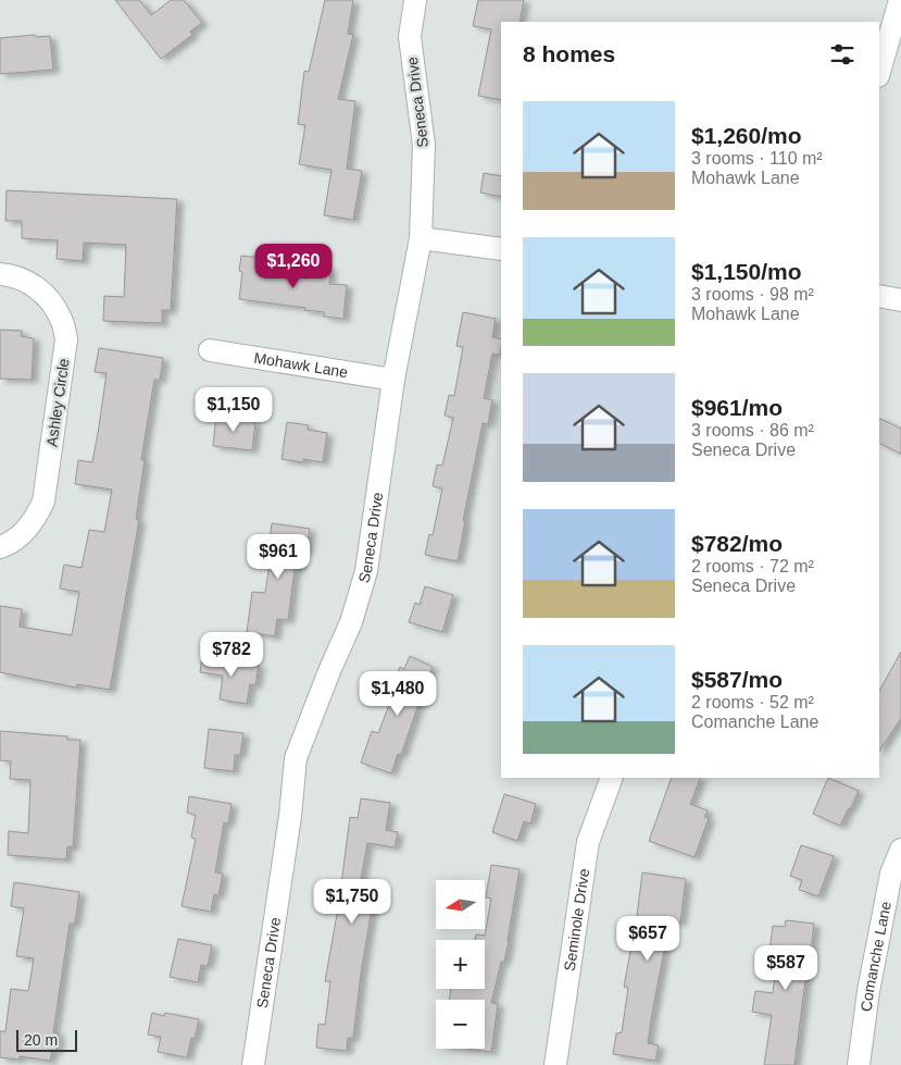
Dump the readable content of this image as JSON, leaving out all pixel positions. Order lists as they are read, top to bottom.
{
  "streets": {
    "street": [
      "Seneca Drive",
      "Mohawk Lane",
      "Ashley Circle",
      "Seminole Drive",
      "Comanche Lane"
    ]
  },
  "crossings": [
    ["Seneca Drive", "Mohawk Lane"]
  ],
  "scale_bar": "20 m",
  "north": "left",
  "page": {
    "heading": "8 homes",
    "list": [
      {
        "name": "$1,260/mo",
        "note": "3 rooms · 110 m² · Mohawk Lane"
      },
      {
        "name": "$1,150/mo",
        "note": "3 rooms · 98 m² · Mohawk Lane"
      },
      {
        "name": "$961/mo",
        "note": "3 rooms · 86 m² · Seneca Drive"
      },
      {
        "name": "$782/mo",
        "note": "2 rooms · 72 m² · Seneca Drive"
      },
      {
        "name": "$587/mo",
        "note": "2 rooms · 52 m² · Comanche Lane"
      }
    ],
    "price": [
      "$1,260",
      "$1,150",
      "$961",
      "$782",
      "$1,480",
      "$1,750",
      "$657",
      "$587"
    ],
    "map_buttons": ["+", "−"],
    "scale": "20 m"
  }
}
